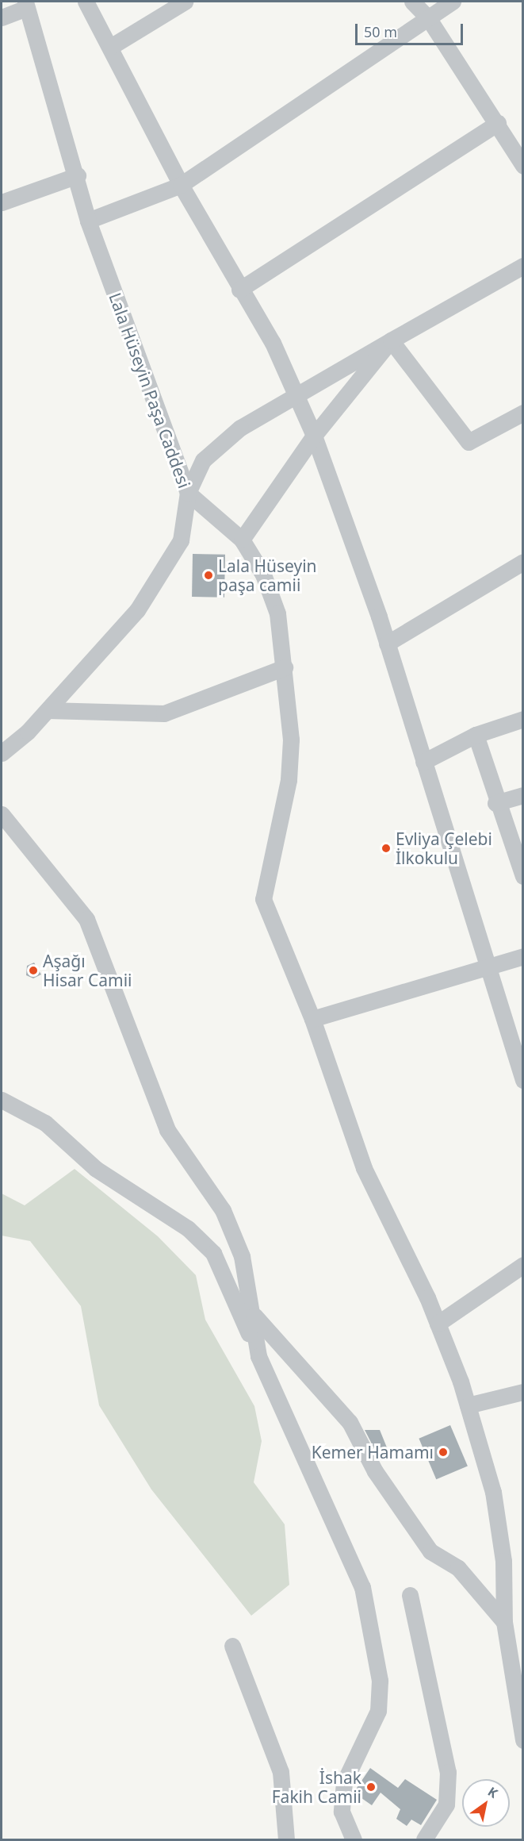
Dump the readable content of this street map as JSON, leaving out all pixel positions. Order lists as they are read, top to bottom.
{
  "streets": {
    "street": ["Lala Hüseyin Paşa Caddesi"]
  },
  "places": [
    "Lala Hüseyin paşa camii",
    "Evliya Çelebi İlkokulu",
    "Aşağı Hisar Camii",
    "Kemer Hamamı",
    "İshak Fakih Camii"
  ],
  "scale_bar": "50 m",
  "north": "top right"
}
